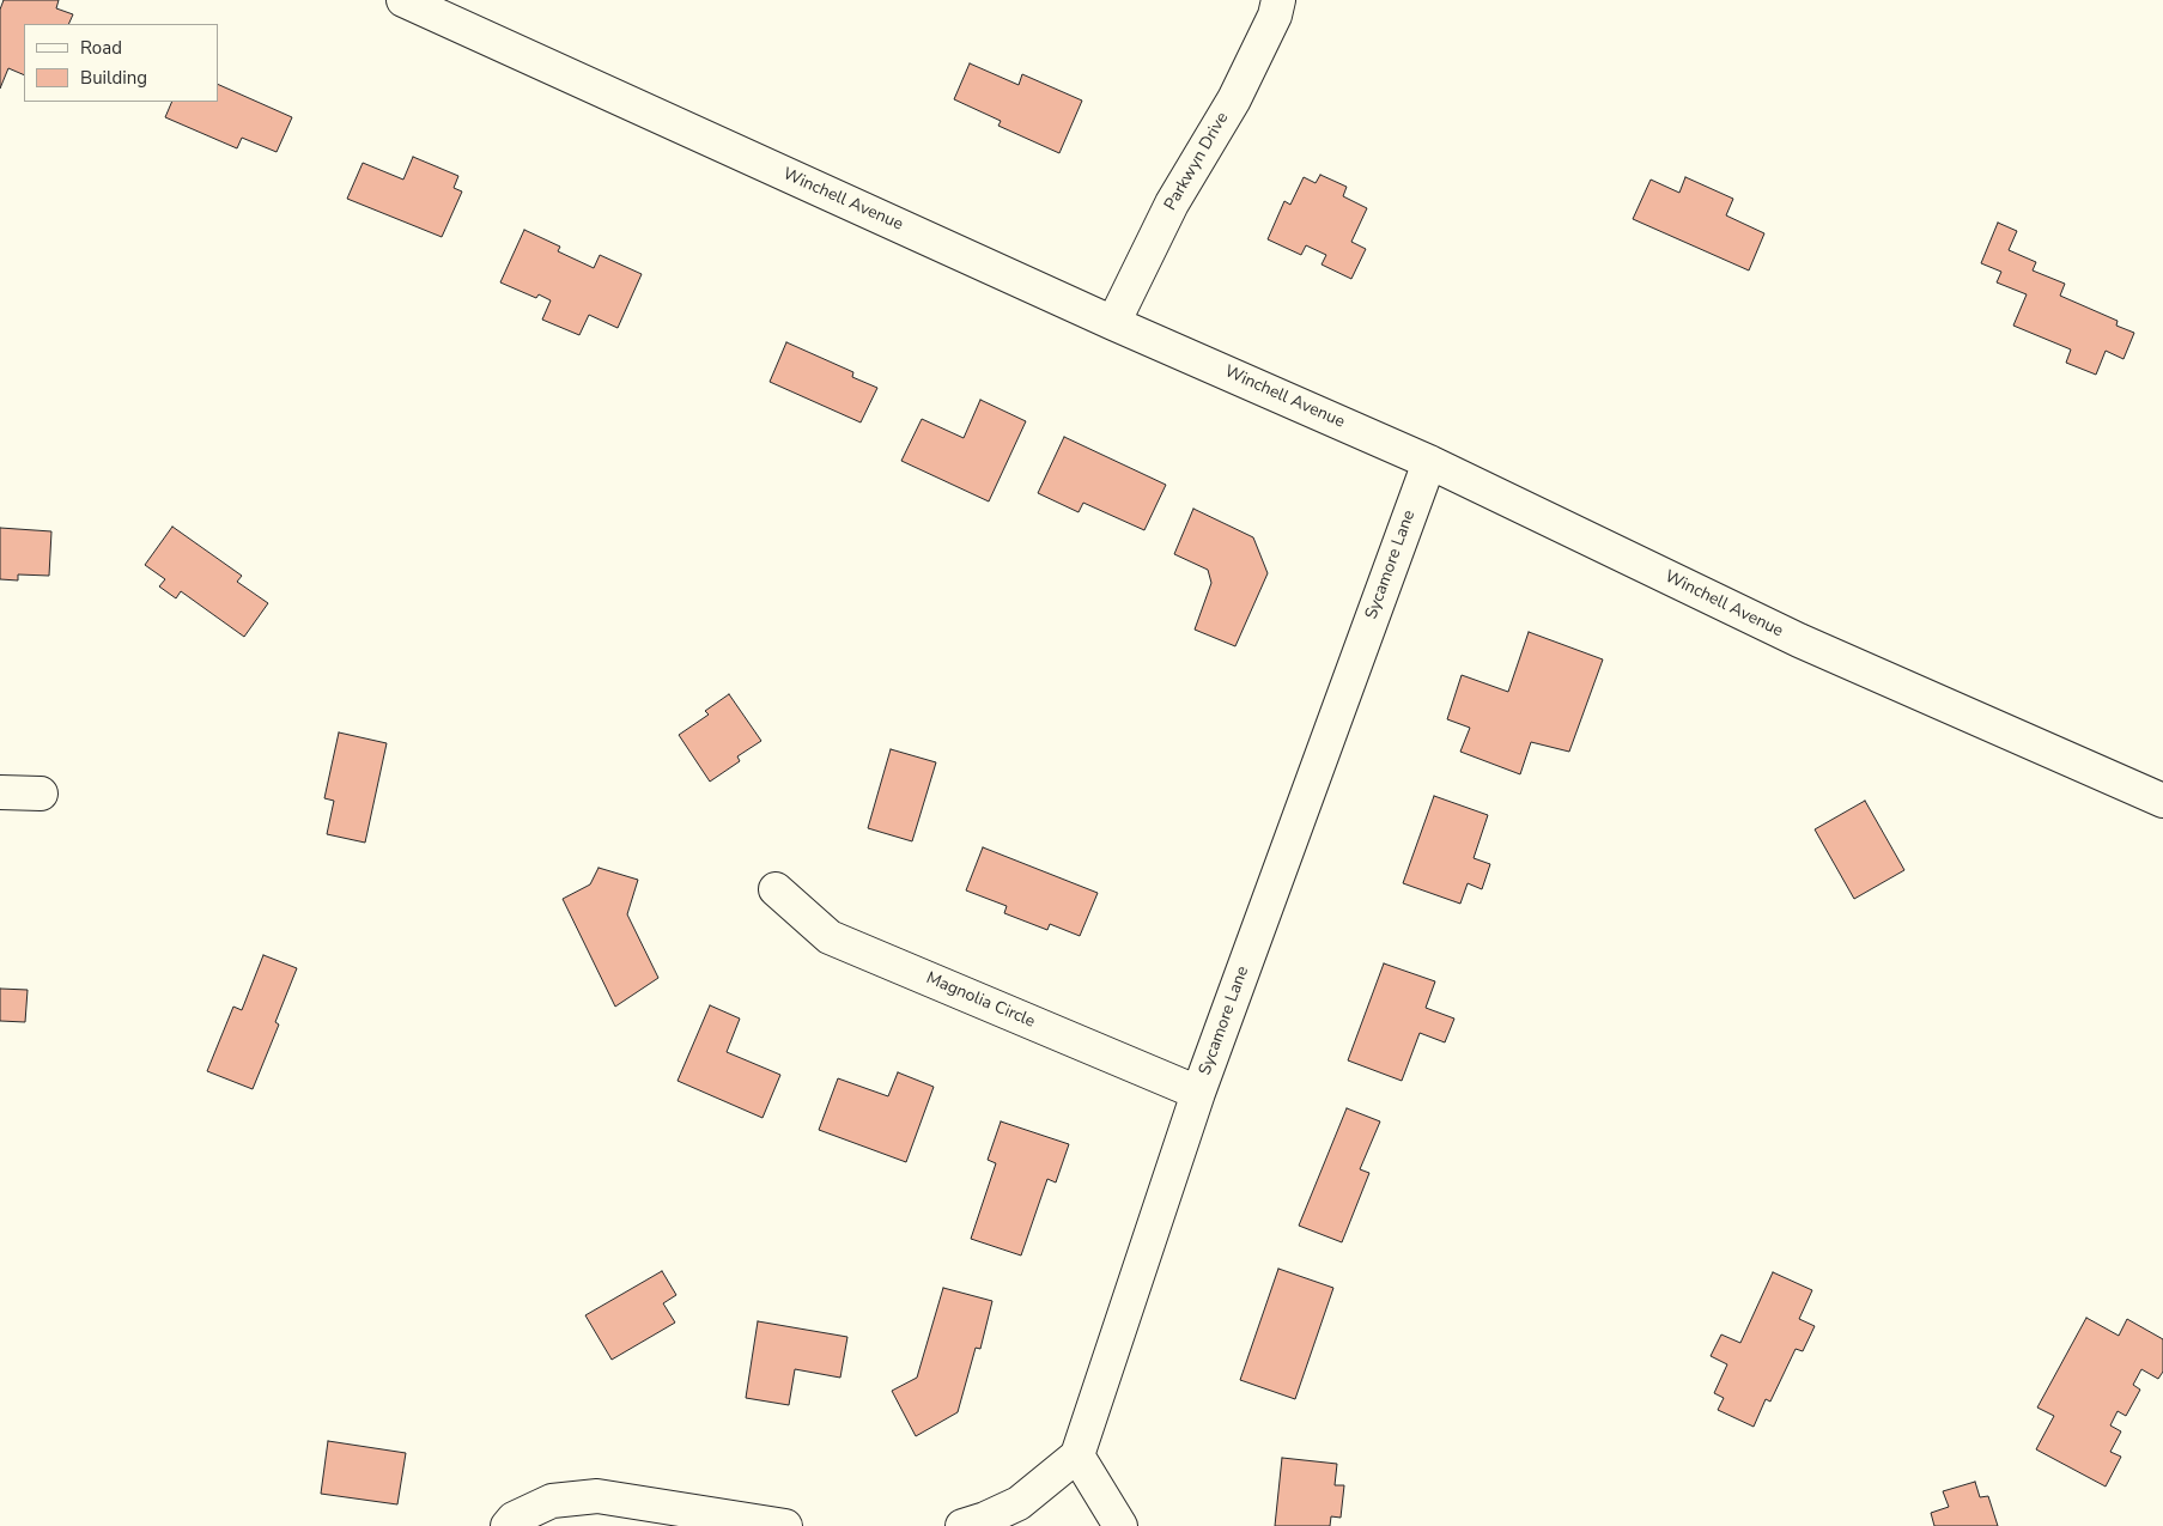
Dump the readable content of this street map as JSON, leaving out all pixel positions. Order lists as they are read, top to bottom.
{
  "streets": {
    "street": [
      "Parkwyn Drive",
      "Winchell Avenue",
      "Sycamore Lane",
      "Magnolia Circle"
    ]
  },
  "crossings": [
    ["Parkwyn Drive", "Winchell Avenue"],
    ["Winchell Avenue", "Sycamore Lane"],
    ["Sycamore Lane", "Magnolia Circle"]
  ],
  "legend": ["Road", "Building"]
}
